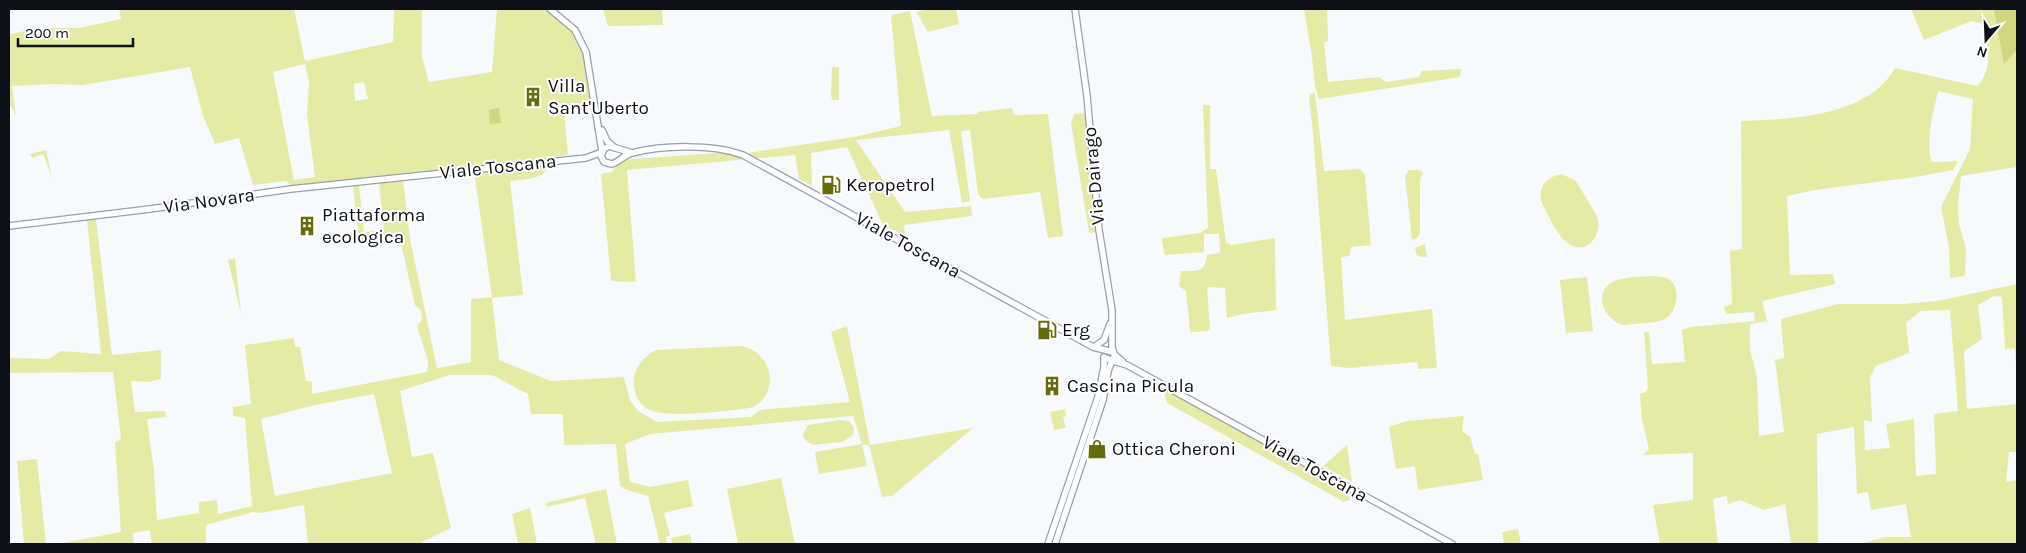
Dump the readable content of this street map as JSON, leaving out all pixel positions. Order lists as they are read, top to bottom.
{
  "streets": {
    "street": ["Viale Toscana", "Via Dairago", "Via Novara"]
  },
  "crossings": [
    ["Viale Toscana", "Via Novara"]
  ],
  "places": {
    "building": ["Villa Sant'Uberto", "Piattaforma ecologica", "Cascina Picula"],
    "fuel station": ["Keropetrol", "Erg"],
    "shop": ["Ottica Cheroni"]
  },
  "scale_bar": "200 m",
  "north": "bottom"
}
